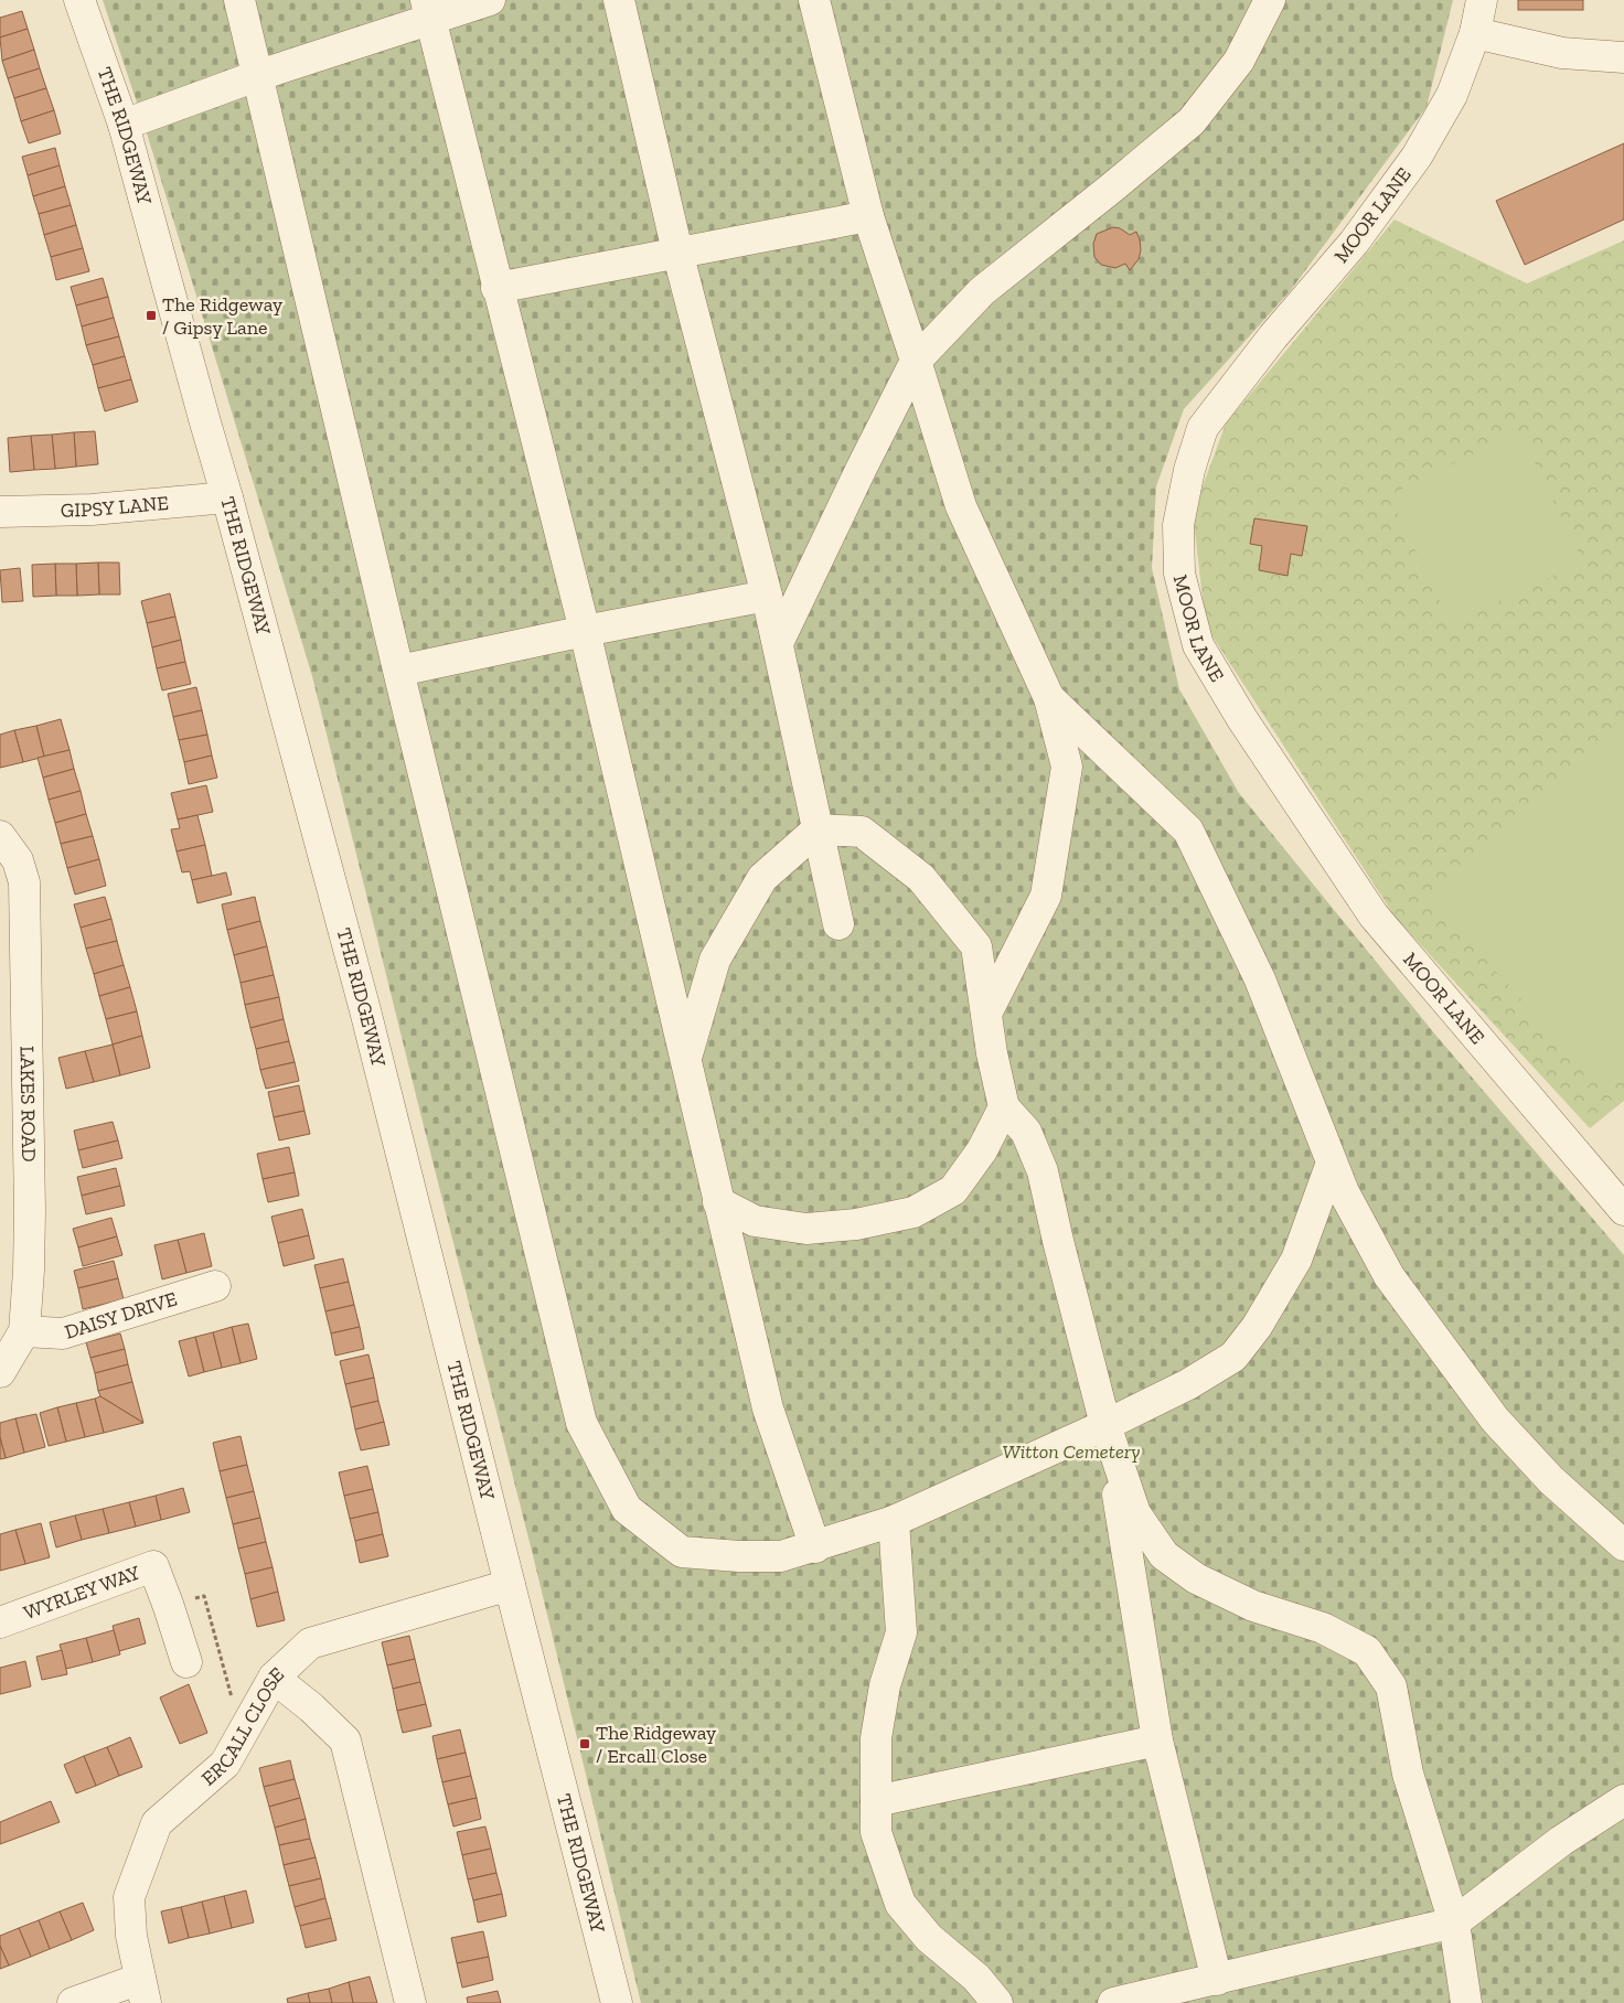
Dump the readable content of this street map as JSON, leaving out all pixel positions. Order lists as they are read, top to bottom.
{
  "streets": {
    "street": [
      "THE RIDGEWAY",
      "MOOR LANE",
      "GIPSY LANE",
      "LAKES ROAD",
      "DAISY DRIVE",
      "WYRLEY WAY",
      "ERCALL CLOSE"
    ]
  },
  "crossings": [
    ["THE RIDGEWAY", "GIPSY LANE"],
    ["THE RIDGEWAY", "ERCALL CLOSE"],
    ["LAKES ROAD", "DAISY DRIVE"]
  ],
  "parks": ["Witton Cemetery"],
  "places": {
    "transit": ["The Ridgeway / Gipsy Lane", "The Ridgeway / Ercall Close"]
  }
}
